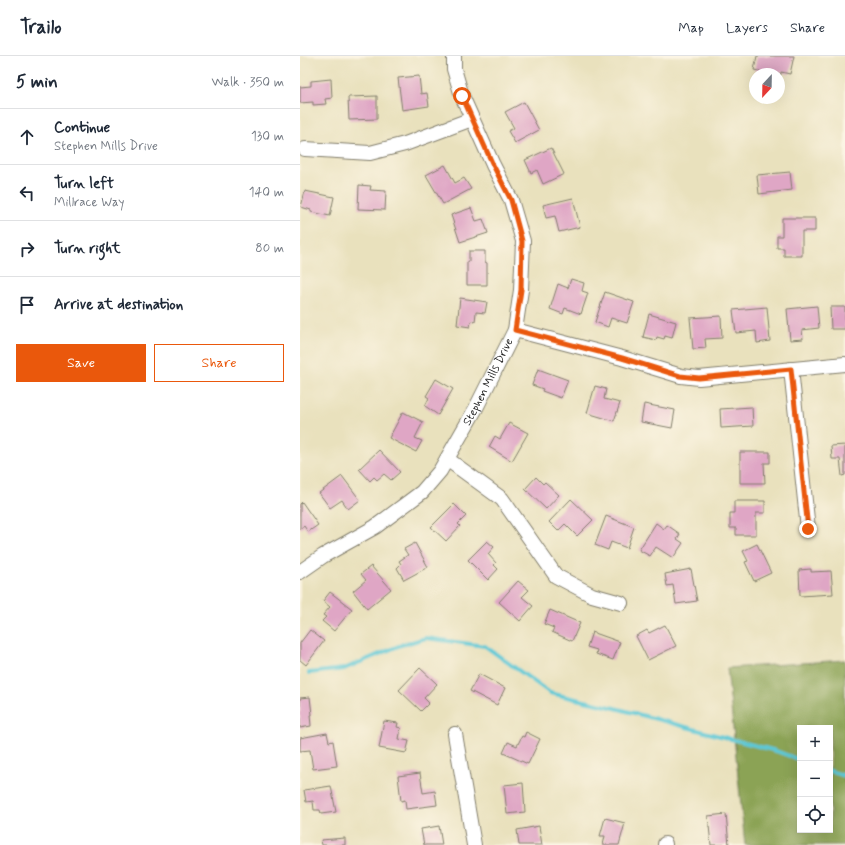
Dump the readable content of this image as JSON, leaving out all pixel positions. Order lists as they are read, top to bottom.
{
  "streets": {
    "street": ["Stephen Mills Drive"]
  },
  "north": "bottom",
  "page": {
    "header": "Trailo",
    "nav": ["Map", "Layers", "Share"],
    "heading": ["5 min", "Walk · 350 m"],
    "list": [
      ["Continue", "Stephen Mills Drive", "130 m"],
      ["Turn left", "Millrace Way", "140 m"],
      ["Turn right", "80 m"],
      "Arrive at destination"
    ],
    "buttons": ["Save", "Share"],
    "map_buttons": ["+", "−"]
  }
}
